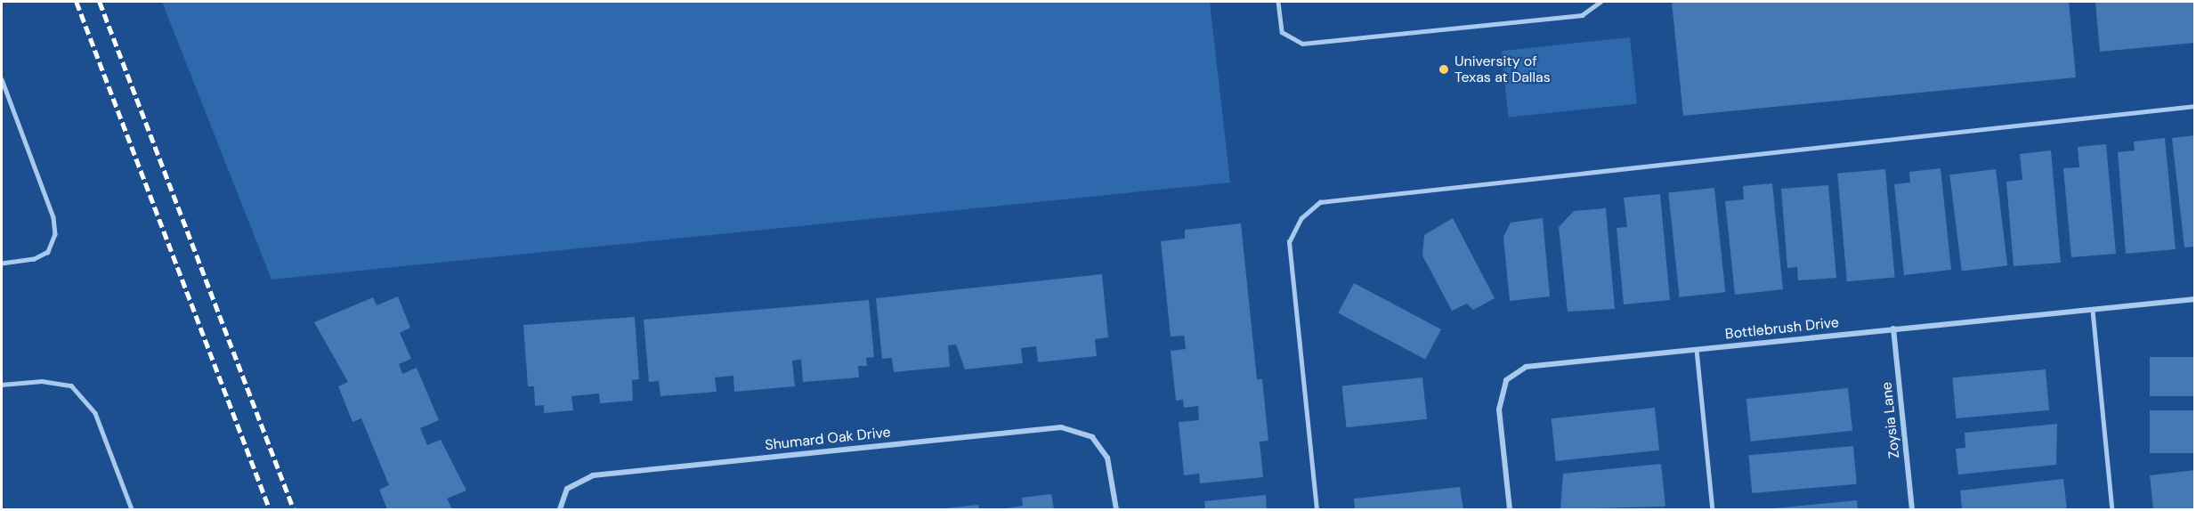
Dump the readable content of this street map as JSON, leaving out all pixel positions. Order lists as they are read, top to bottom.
{
  "streets": {
    "street": ["Bottlebrush Drive", "Zoysia Lane", "Shumard Oak Drive"]
  },
  "crossings": [
    ["Bottlebrush Drive", "Zoysia Lane"]
  ],
  "places": ["University of Texas at Dallas"]
}
